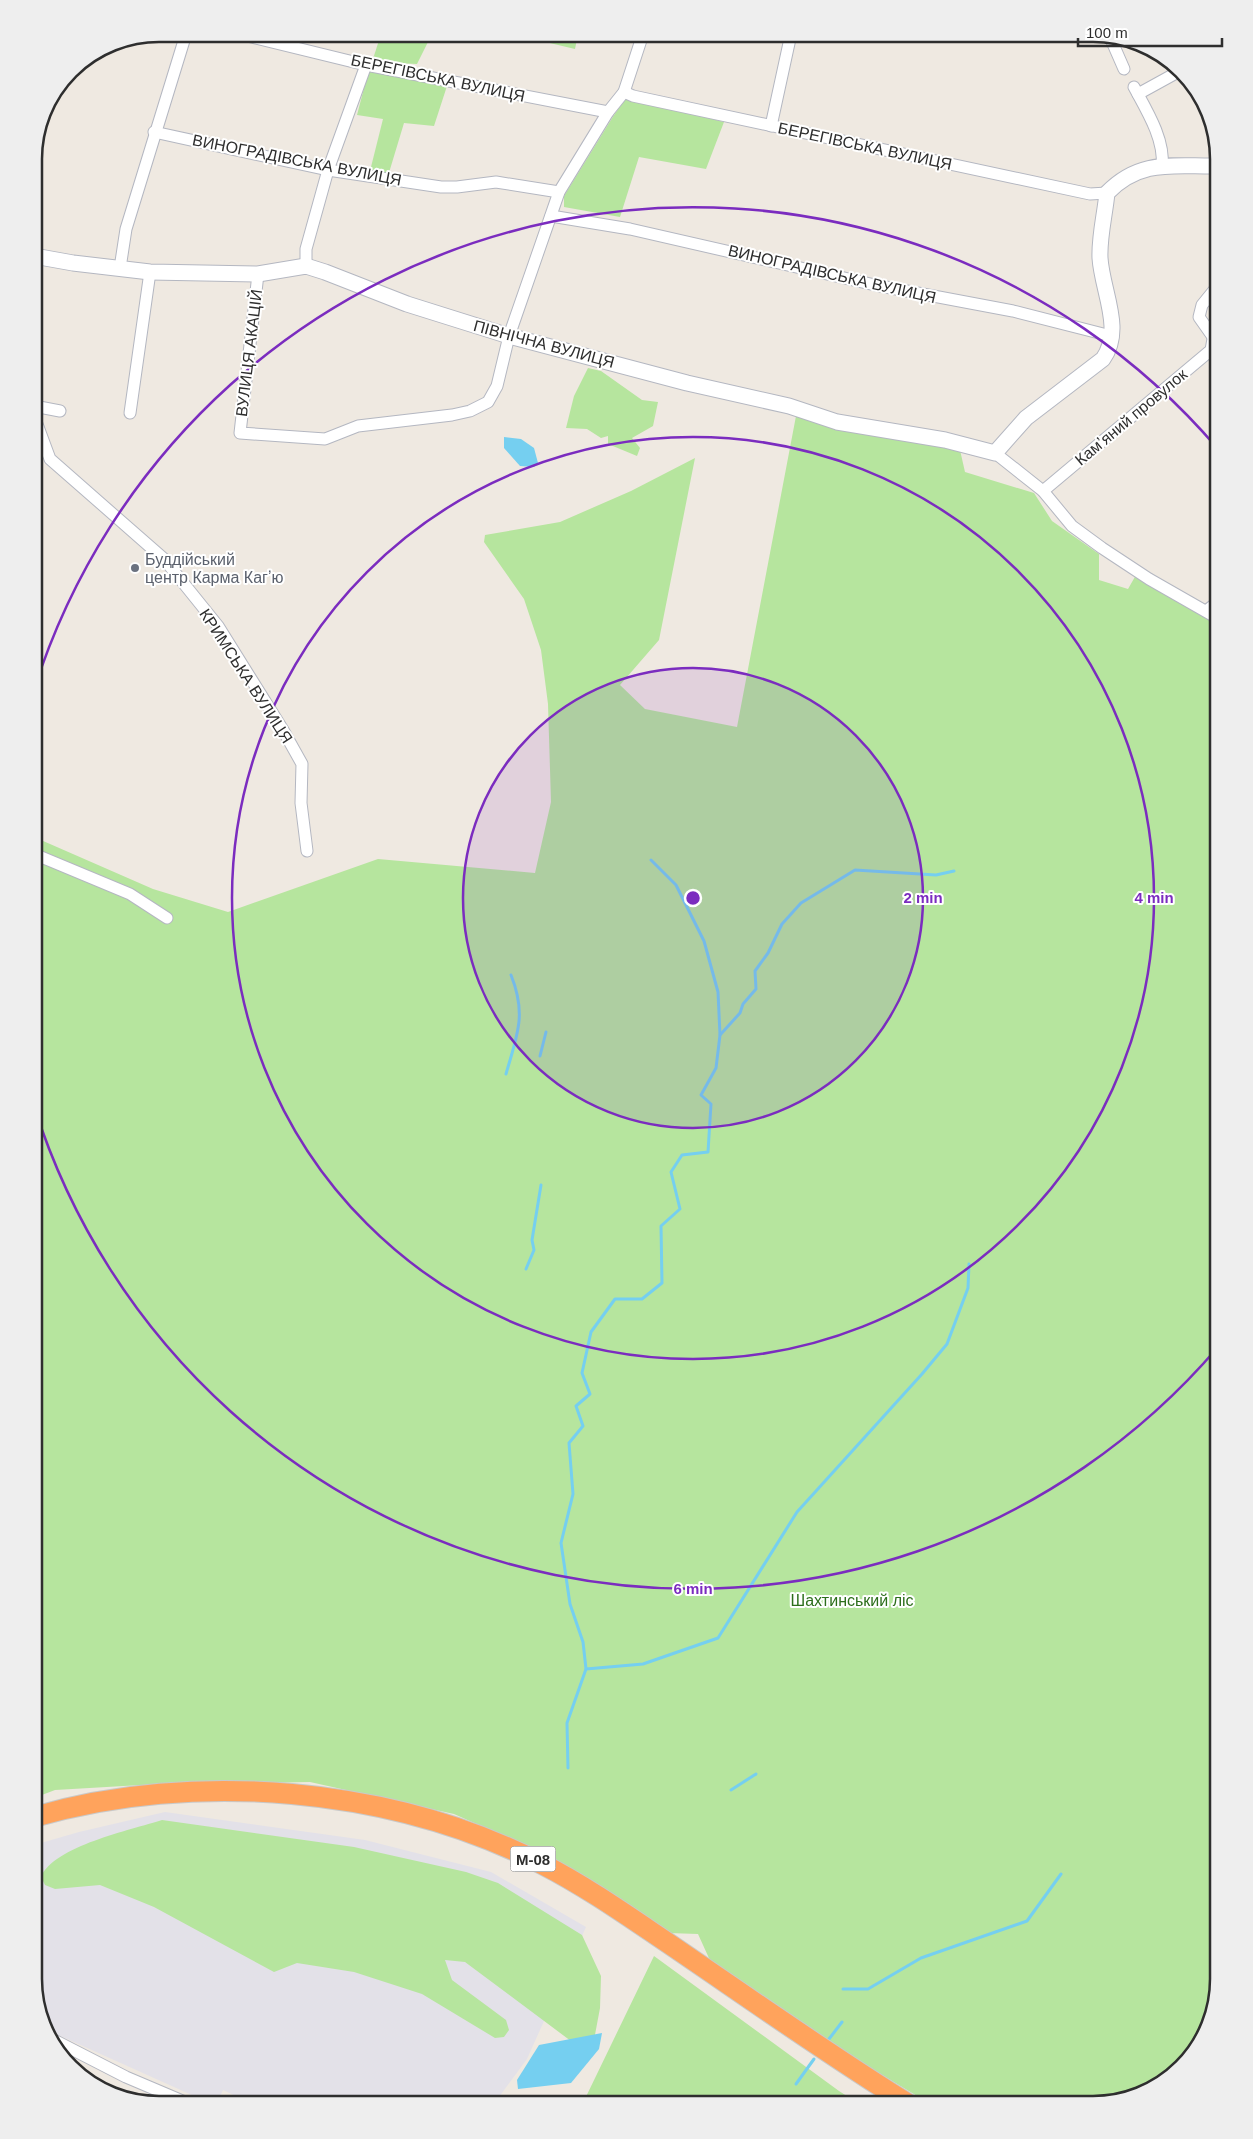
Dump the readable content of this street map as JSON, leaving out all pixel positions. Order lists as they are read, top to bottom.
{
  "streets": {
    "highway": ["М-08"],
    "street": [
      "БЕРЕГІВСЬКА ВУЛИЦЯ",
      "ВИНОГРАДІВСЬКА ВУЛИЦЯ",
      "ПІВНІЧНА ВУЛИЦЯ",
      "ВУЛИЦЯ АКАЦІЙ",
      "Камʼяний провулок",
      "КРИМСЬКА ВУЛИЦЯ"
    ]
  },
  "crossings": [
    ["ПІВНІЧНА ВУЛИЦЯ", "ВУЛИЦЯ АКАЦІЙ"],
    ["ПІВНІЧНА ВУЛИЦЯ", "Камʼяний провулок"]
  ],
  "parks": ["Шахтинський ліс"],
  "places": ["Буддійський центр Карма Кагʼю"],
  "scale_bar": "100 m",
  "rings": ["2 min", "4 min", "6 min"]
}
